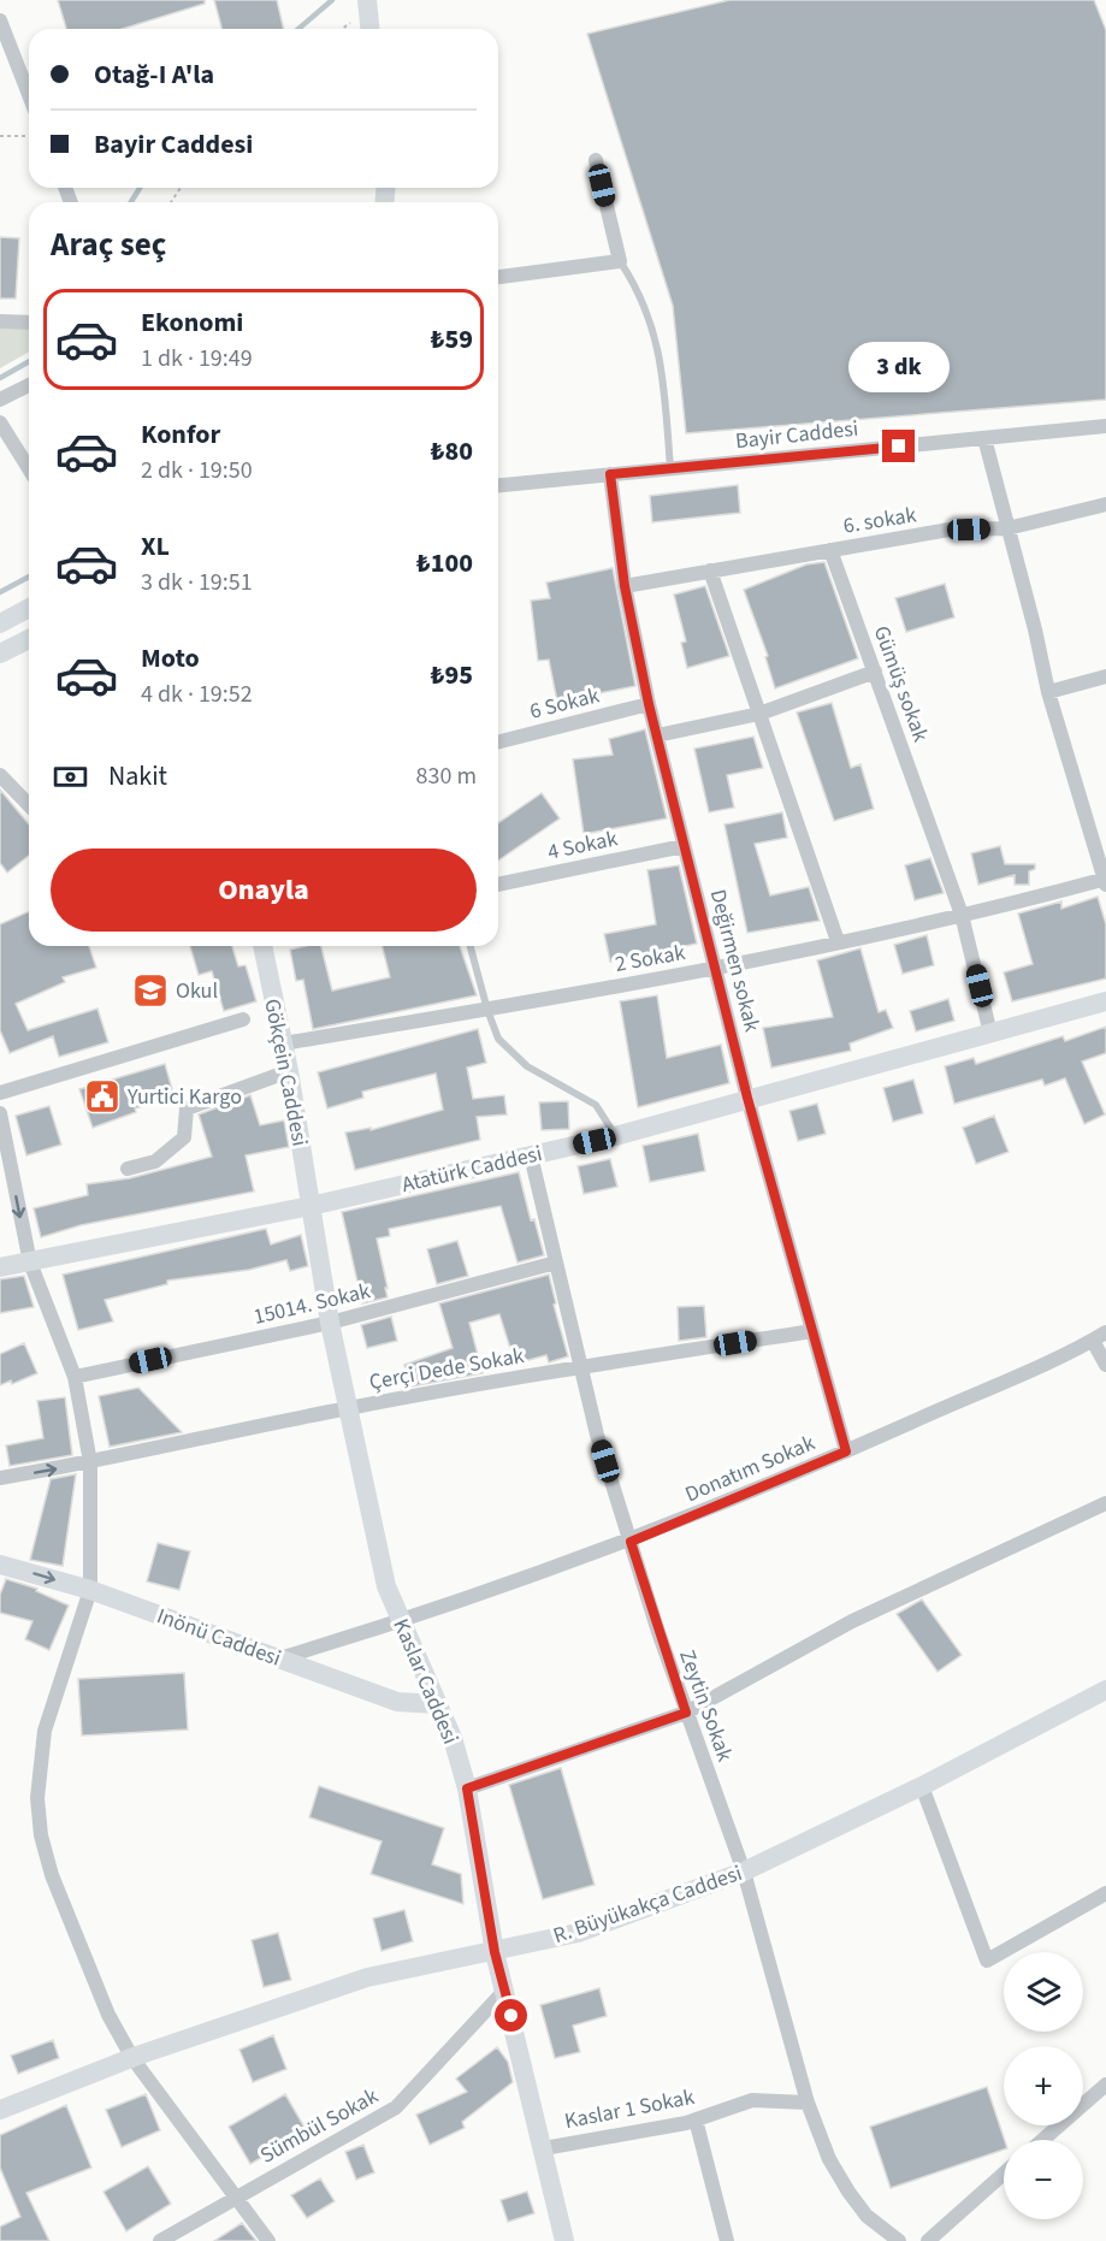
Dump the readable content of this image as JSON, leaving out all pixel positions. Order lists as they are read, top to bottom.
{
  "streets": {
    "street": [
      "Bayir Caddesi",
      "6. sokak",
      "Gümüş sokak",
      "6 Sokak",
      "4 Sokak",
      "2 Sokak",
      "Değirmen sokak",
      "Gökçein Caddesi",
      "Atatürk Caddesi",
      "15014. Sokak",
      "Çerçi Dede Sokak",
      "Donatım Sokak",
      "Inönü Caddesi",
      "Kaslar Caddesi",
      "Zeytin Sokak",
      "R. Büyükakça Caddesi",
      "Kaslar 1 Sokak",
      "Sümbül Sokak"
    ]
  },
  "crossings": [
    ["Bayir Caddesi", "Değirmen sokak"],
    ["6. sokak", "Gümüş sokak"],
    ["Gümüş sokak", "2 Sokak"],
    ["Gümüş sokak", "Atatürk Caddesi"],
    ["6 Sokak", "Değirmen sokak"],
    ["4 Sokak", "Değirmen sokak"],
    ["2 Sokak", "Değirmen sokak"],
    ["2 Sokak", "Gökçein Caddesi"],
    ["Değirmen sokak", "Atatürk Caddesi"],
    ["Değirmen sokak", "Çerçi Dede Sokak"],
    ["Değirmen sokak", "Donatım Sokak"],
    ["Gökçein Caddesi", "Atatürk Caddesi"],
    ["Gökçein Caddesi", "Kaslar Caddesi"],
    ["Atatürk Caddesi", "Kaslar Caddesi"],
    ["Atatürk Caddesi", "Zeytin Sokak"],
    ["15014. Sokak", "Kaslar Caddesi"],
    ["15014. Sokak", "Zeytin Sokak"],
    ["Çerçi Dede Sokak", "Kaslar Caddesi"],
    ["Çerçi Dede Sokak", "Zeytin Sokak"],
    ["Donatım Sokak", "Inönü Caddesi"],
    ["Donatım Sokak", "Kaslar Caddesi"],
    ["Donatım Sokak", "Zeytin Sokak"],
    ["Inönü Caddesi", "Kaslar Caddesi"],
    ["Kaslar Caddesi", "R. Büyükakça Caddesi"],
    ["Kaslar Caddesi", "Kaslar 1 Sokak"],
    ["Kaslar Caddesi", "Sümbül Sokak"],
    ["Zeytin Sokak", "R. Büyükakça Caddesi"],
    ["Zeytin Sokak", "Kaslar 1 Sokak"]
  ],
  "places": {
    "school or university": ["Okul"],
    "public building": ["Yurtici Kargo"]
  },
  "page": {
    "banner": ["Otağ-I A'la", "Bayir Caddesi"],
    "heading": "Araç seç",
    "list": [
      {
        "name": "Ekonomi",
        "note": "1 dk · 19:49",
        "value": "₺59"
      },
      {
        "name": "Konfor",
        "note": "2 dk · 19:50",
        "value": "₺80"
      },
      {
        "name": "XL",
        "note": "3 dk · 19:51",
        "value": "₺100"
      },
      {
        "name": "Moto",
        "note": "4 dk · 19:52",
        "value": "₺95"
      }
    ],
    "bubble": "3 dk",
    "pay": ["Nakit", "830 m"],
    "buttons": "Onayla",
    "map_buttons": ["+", "−"]
  }
}
